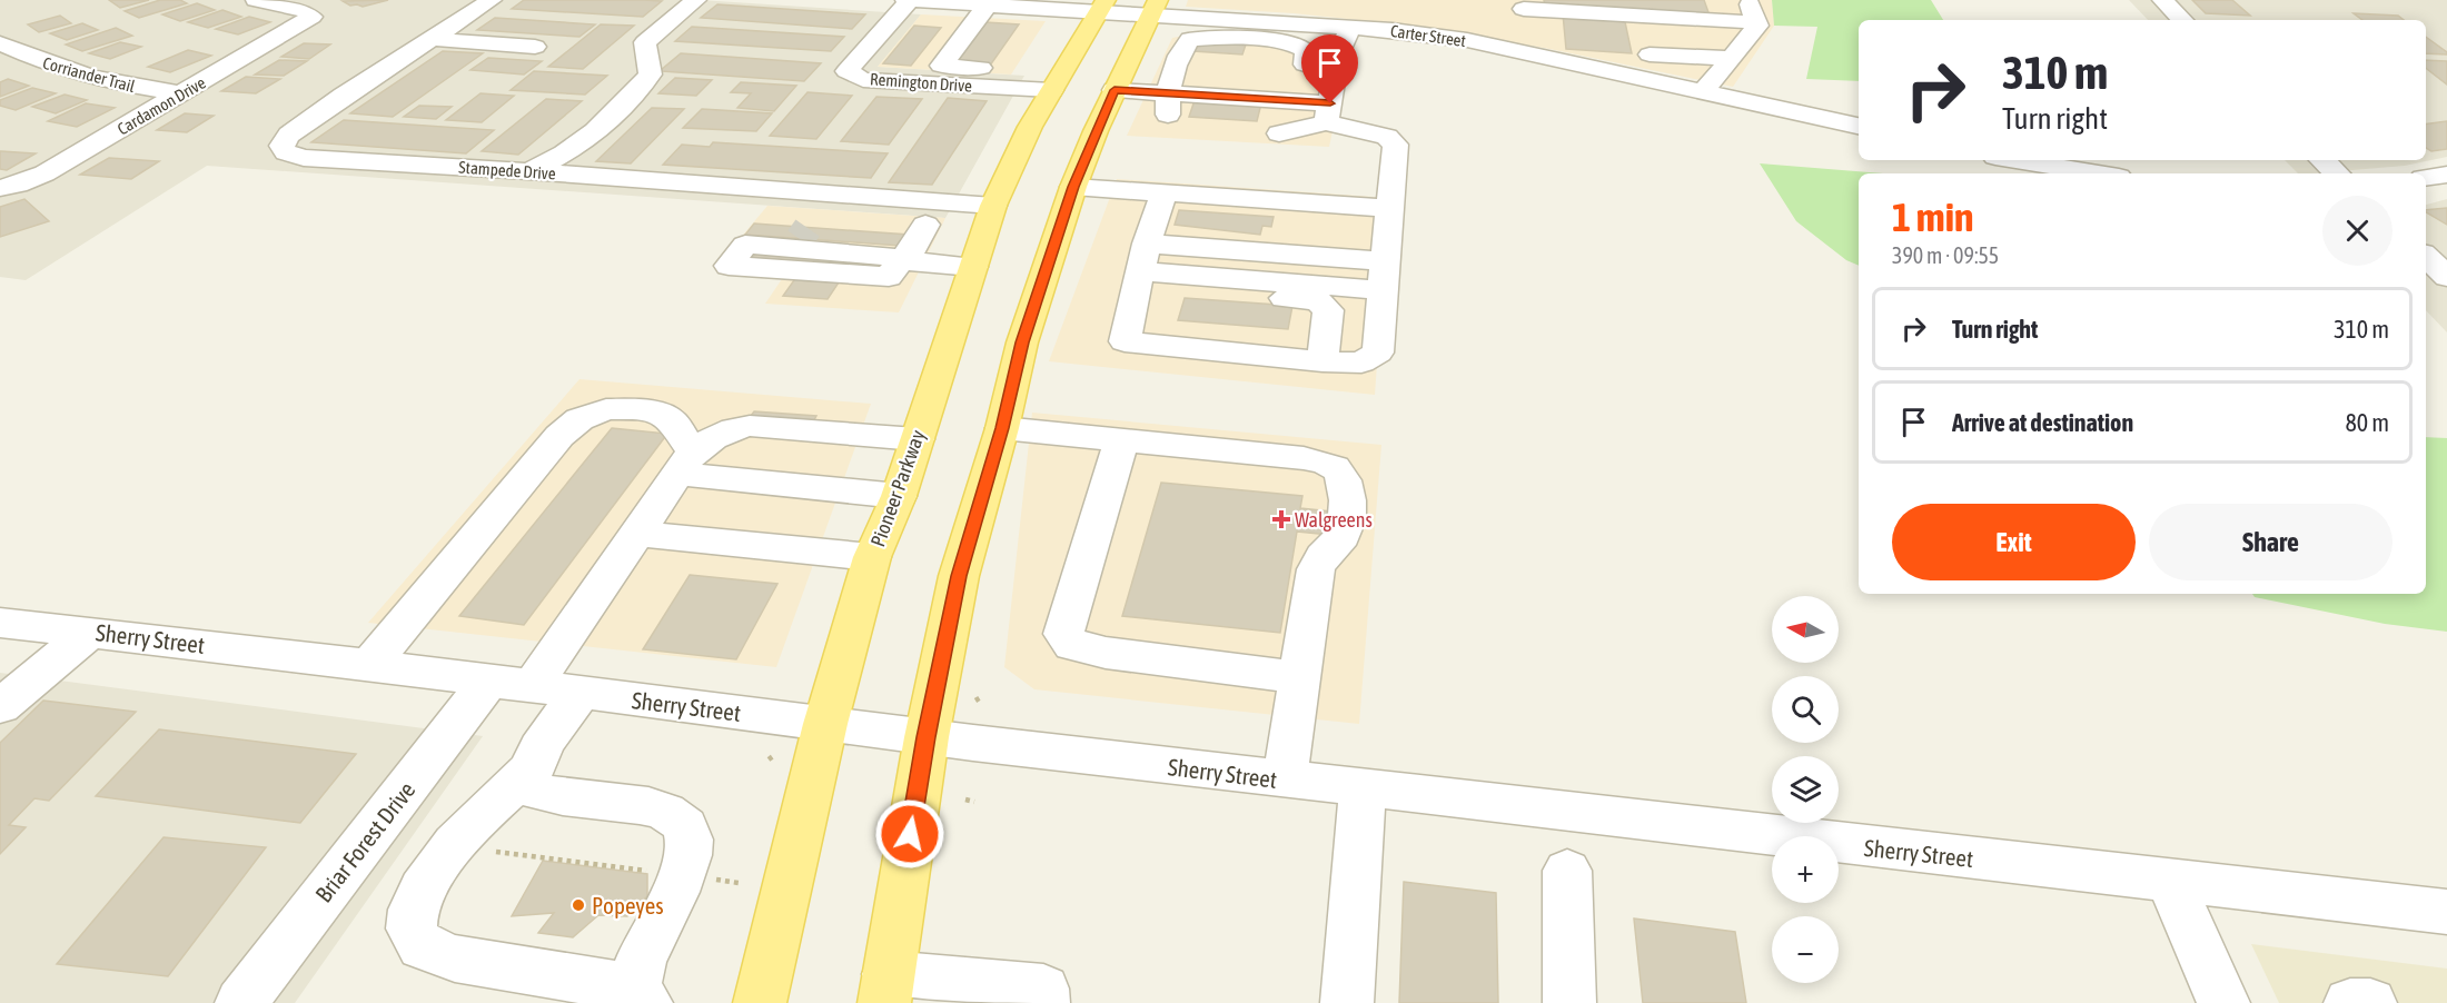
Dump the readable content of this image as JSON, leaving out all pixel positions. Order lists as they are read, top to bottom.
{
  "streets": {
    "main road": ["Pioneer Parkway"],
    "street": [
      "Carter Street",
      "Corriander Trail",
      "Remington Drive",
      "Cardamon Drive",
      "Stampede Drive",
      "Sherry Street",
      "Briar Forest Drive"
    ]
  },
  "crossings": [
    ["Carter Street", "Remington Drive"],
    ["Carter Street", "Pioneer Parkway"],
    ["Corriander Trail", "Cardamon Drive"],
    ["Remington Drive", "Pioneer Parkway"],
    ["Stampede Drive", "Pioneer Parkway"],
    ["Pioneer Parkway", "Sherry Street"],
    ["Sherry Street", "Briar Forest Drive"]
  ],
  "places": {
    "health": ["Walgreens"],
    "other": ["Popeyes"]
  },
  "north": "left",
  "page": {
    "turn": ["310 m", "Turn right"],
    "heading": ["1 min", "390 m · 09:55"],
    "list": [
      {
        "name": "Turn right",
        "value": "310 m"
      },
      {
        "name": "Arrive at destination",
        "value": "80 m"
      }
    ],
    "buttons": ["Exit", "Share"],
    "map_buttons": ["+", "−"]
  }
}
